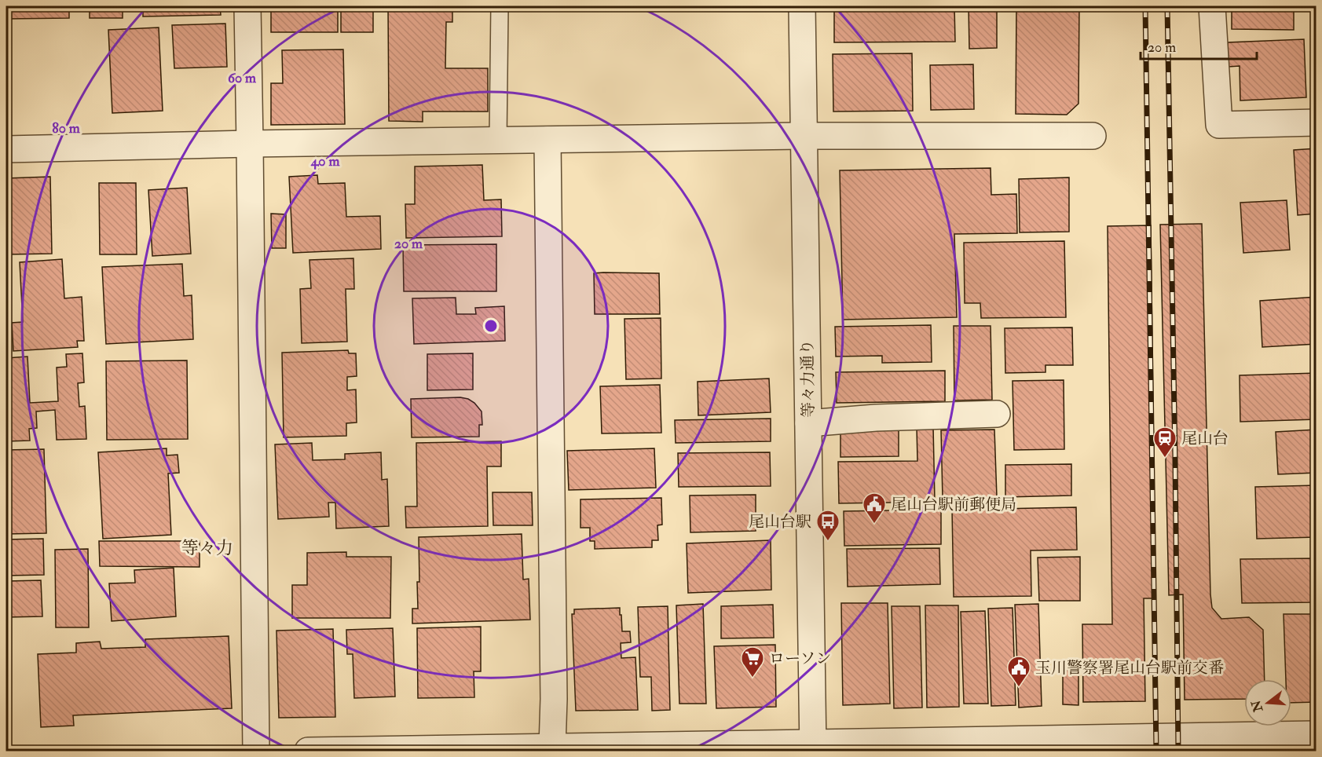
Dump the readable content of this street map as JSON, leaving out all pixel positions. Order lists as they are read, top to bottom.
{
  "streets": {
    "street": ["等々力通り"]
  },
  "districts": ["等々力"],
  "places": {
    "station": ["尾山台"],
    "public building": ["尾山台駅前郵便局", "玉川警察署尾山台駅前交番"],
    "bus stop": ["尾山台駅"],
    "supermarket": ["ローソン"]
  },
  "scale_bar": "20 m",
  "north": "left",
  "rings": [
    "60 m",
    "80 m",
    "40 m",
    "20 m"
  ]
}
